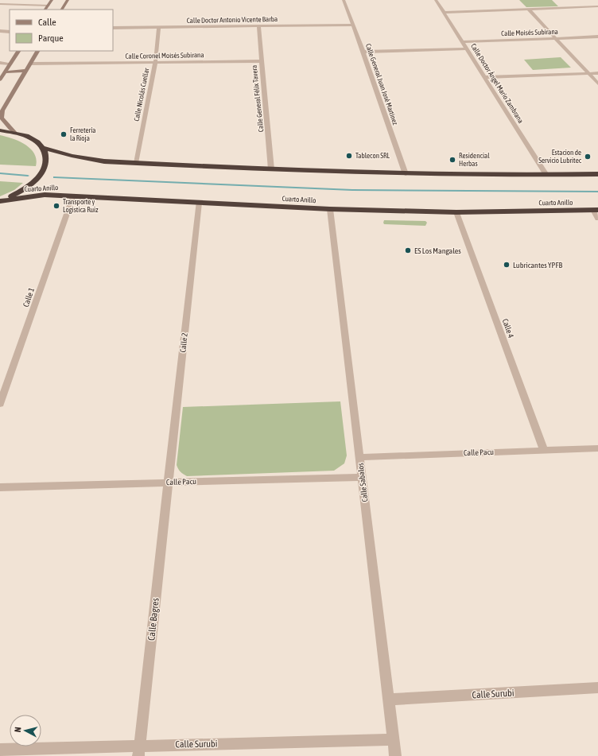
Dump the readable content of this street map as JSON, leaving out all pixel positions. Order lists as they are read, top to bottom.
{
  "streets": {
    "highway": ["Cuarto Anillo"],
    "street": [
      "Calle Doctor Antonio Vicente Barba",
      "Calle Moisés Subirana",
      "Calle Coronel Moisés Subirana",
      "Calle Doctor Ángel Mario Zambrana",
      "Calle General Juan José Martinez",
      "Calle Nicolás Cuellar",
      "Calle General Félix Tavera",
      "Calle 1",
      "Calle 4",
      "Calle 2",
      "Calle Pacu",
      "Calle Sabalos",
      "Calle Bagres",
      "Calle Surubi"
    ]
  },
  "crossings": [
    ["Calle Doctor Antonio Vicente Barba", "Calle General Juan José Martinez"],
    ["Calle Doctor Antonio Vicente Barba", "Calle Nicolás Cuellar"],
    ["Calle Doctor Antonio Vicente Barba", "Calle General Félix Tavera"],
    ["Calle Moisés Subirana", "Calle Doctor Ángel Mario Zambrana"],
    ["Calle Coronel Moisés Subirana", "Calle Nicolás Cuellar"],
    ["Calle Coronel Moisés Subirana", "Calle General Félix Tavera"],
    ["Cuarto Anillo", "Calle 1"],
    ["Cuarto Anillo", "Calle 4"],
    ["Cuarto Anillo", "Calle 2"],
    ["Cuarto Anillo", "Calle Sabalos"],
    ["Calle 4", "Calle Pacu"],
    ["Calle 2", "Calle Pacu"],
    ["Calle 2", "Calle Bagres"],
    ["Calle Pacu", "Calle Sabalos"],
    ["Calle Pacu", "Calle Bagres"],
    ["Calle Sabalos", "Calle Surubi"],
    ["Calle Bagres", "Calle Surubi"]
  ],
  "places": [
    "Ferretería la Rioja",
    "Tablecon SRL",
    "Estacion de Servicio Lubritec",
    "Residencial Herbas",
    "Transporte y Logistica Ruiz",
    "ES Los Mangales",
    "Lubricantes YPFB"
  ],
  "legend": ["Calle", "Parque"],
  "north": "left"
}
